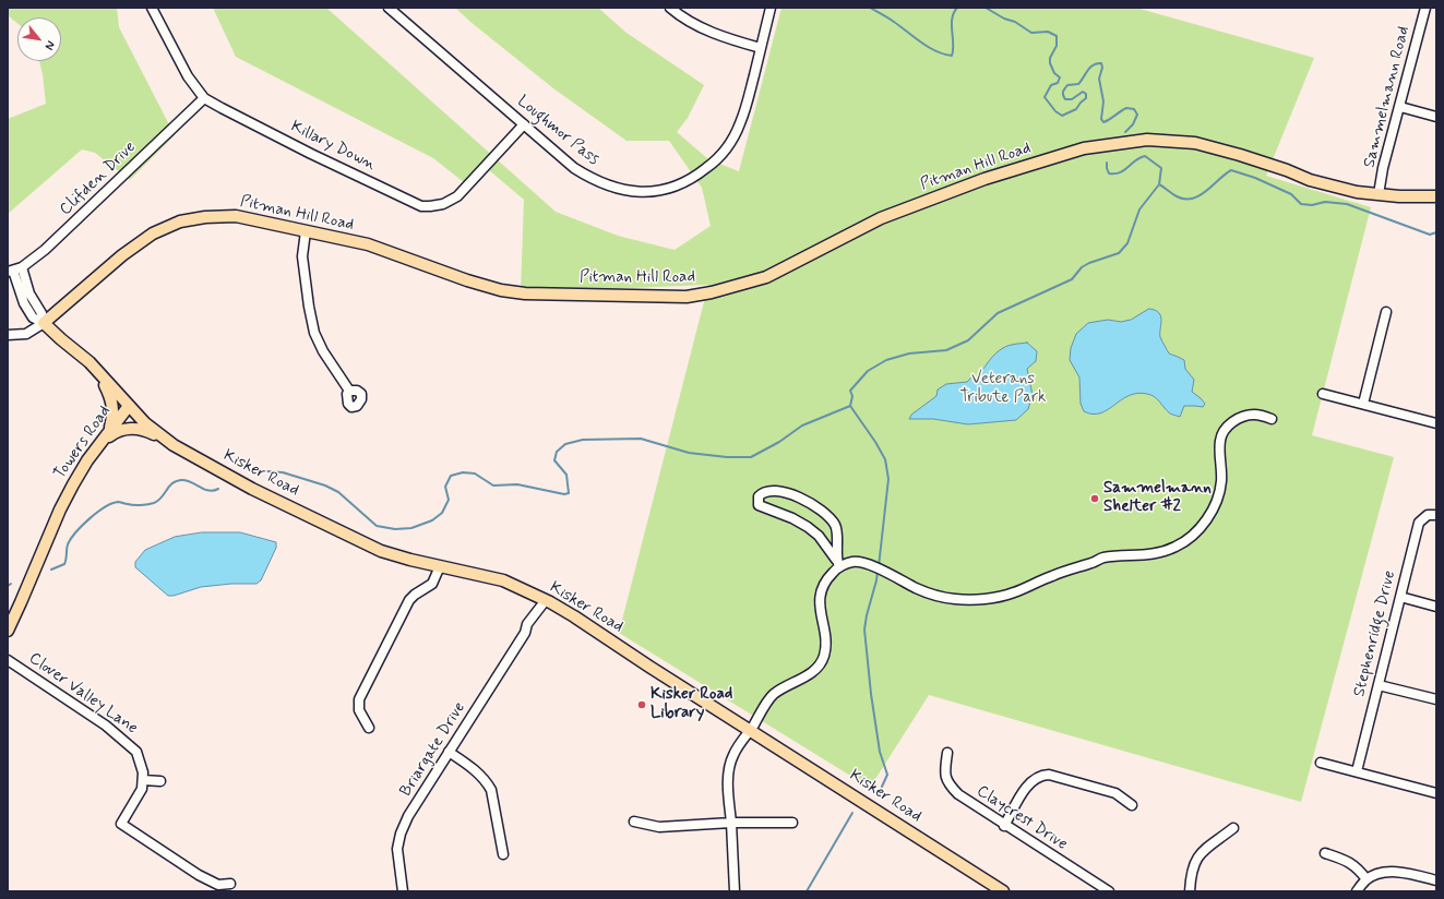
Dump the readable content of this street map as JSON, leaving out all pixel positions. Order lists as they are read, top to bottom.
{
  "streets": {
    "main road": ["Pitman Hill Road", "Towers Road", "Kisker Road"],
    "street": [
      "Sammelmann Road",
      "Loughmor Pass",
      "Killary Down",
      "Clifden Drive",
      "Stephenridge Drive",
      "Clover Valley Lane",
      "Briargate Drive",
      "Claycrest Drive"
    ]
  },
  "crossings": [
    ["Sammelmann Road", "Pitman Hill Road"],
    ["Loughmor Pass", "Killary Down"],
    ["Killary Down", "Clifden Drive"],
    ["Pitman Hill Road", "Towers Road"],
    ["Towers Road", "Kisker Road"],
    ["Kisker Road", "Briargate Drive"]
  ],
  "parks": ["Veterans Tribute Park"],
  "places": ["Sammelmann Shelter #2", "Kisker Road Library"],
  "north": "bottom right"
}
